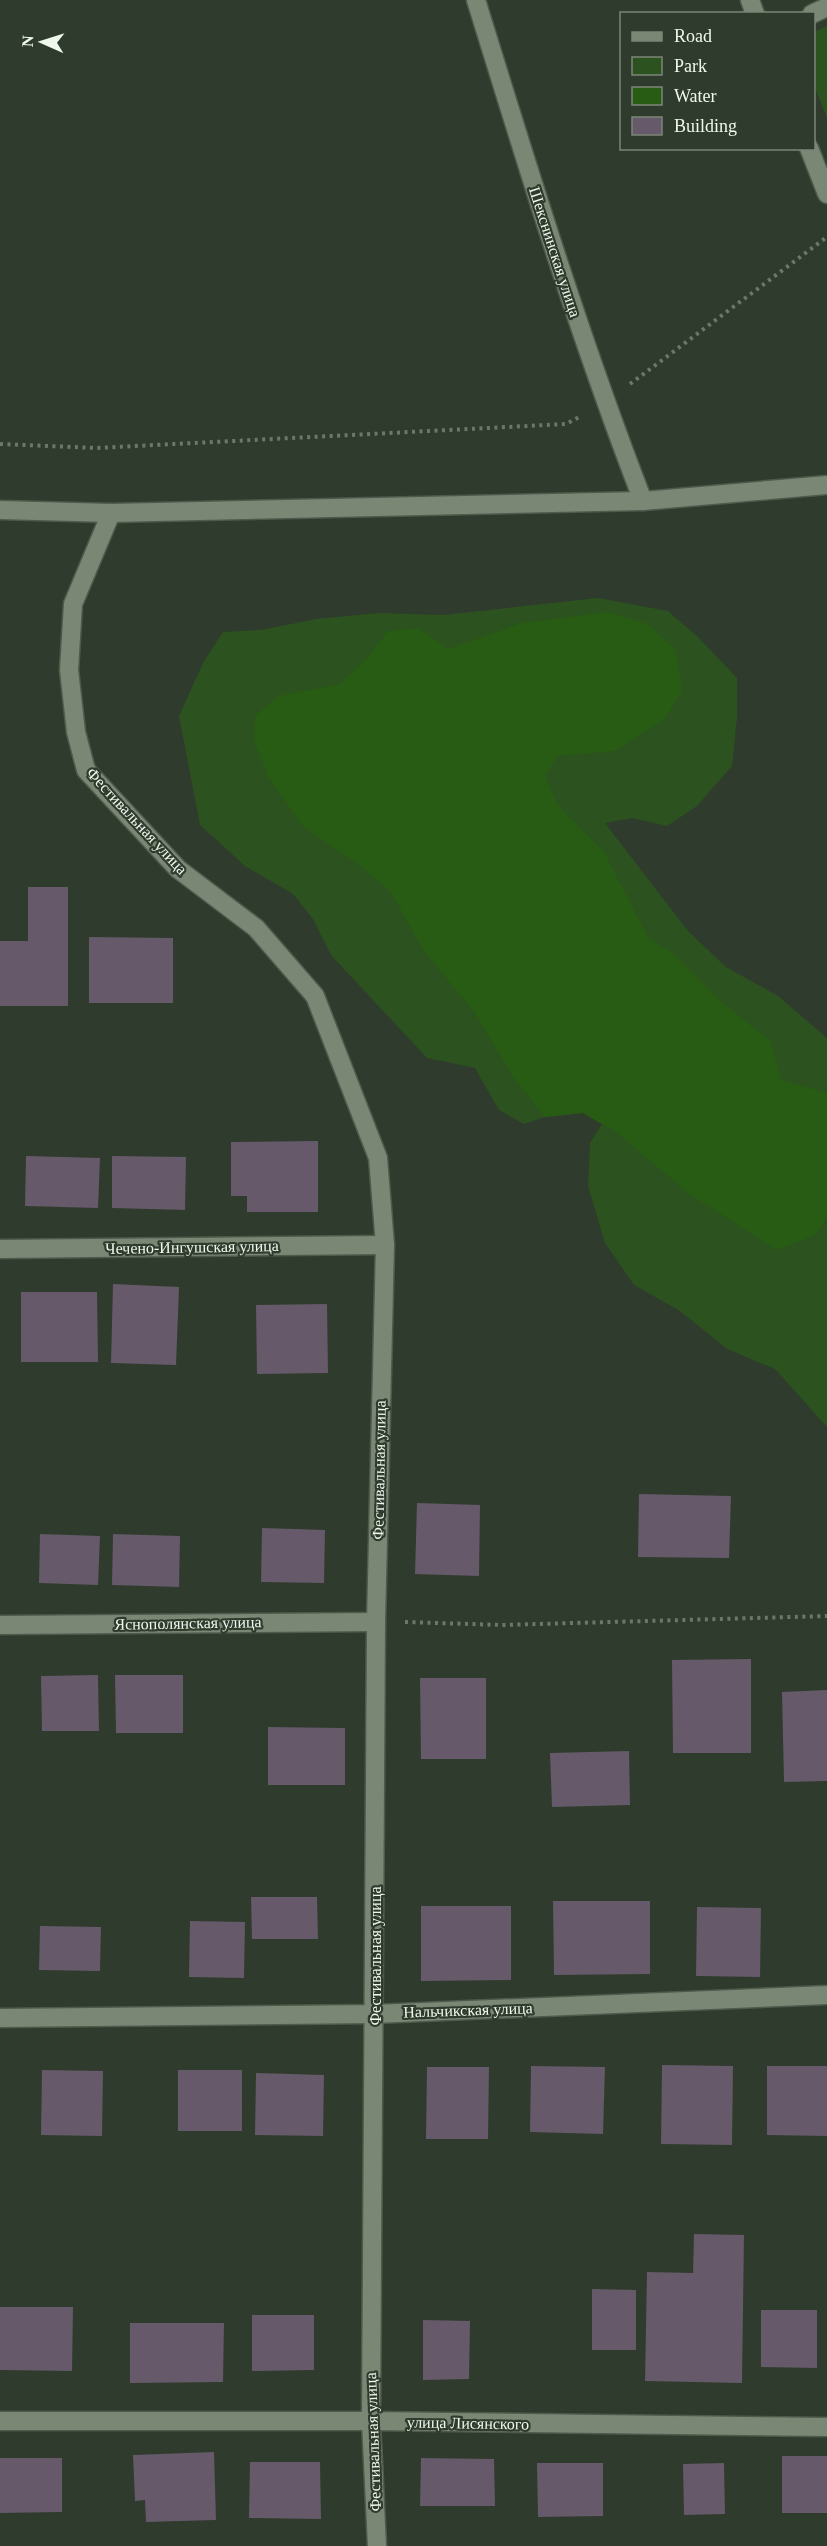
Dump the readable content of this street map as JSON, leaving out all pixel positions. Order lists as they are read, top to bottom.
{
  "streets": {
    "street": [
      "Шекснинская улица",
      "Фестивальная улица",
      "Чечено-Ингушская улица",
      "Яснополянская улица",
      "Нальчикская улица",
      "улица Лисянского"
    ]
  },
  "crossings": [
    ["Фестивальная улица", "Чечено-Ингушская улица"],
    ["Фестивальная улица", "Яснополянская улица"],
    ["Фестивальная улица", "Нальчикская улица"],
    ["Фестивальная улица", "улица Лисянского"]
  ],
  "legend": [
    "Road",
    "Park",
    "Water",
    "Building"
  ],
  "north": "left"
}
